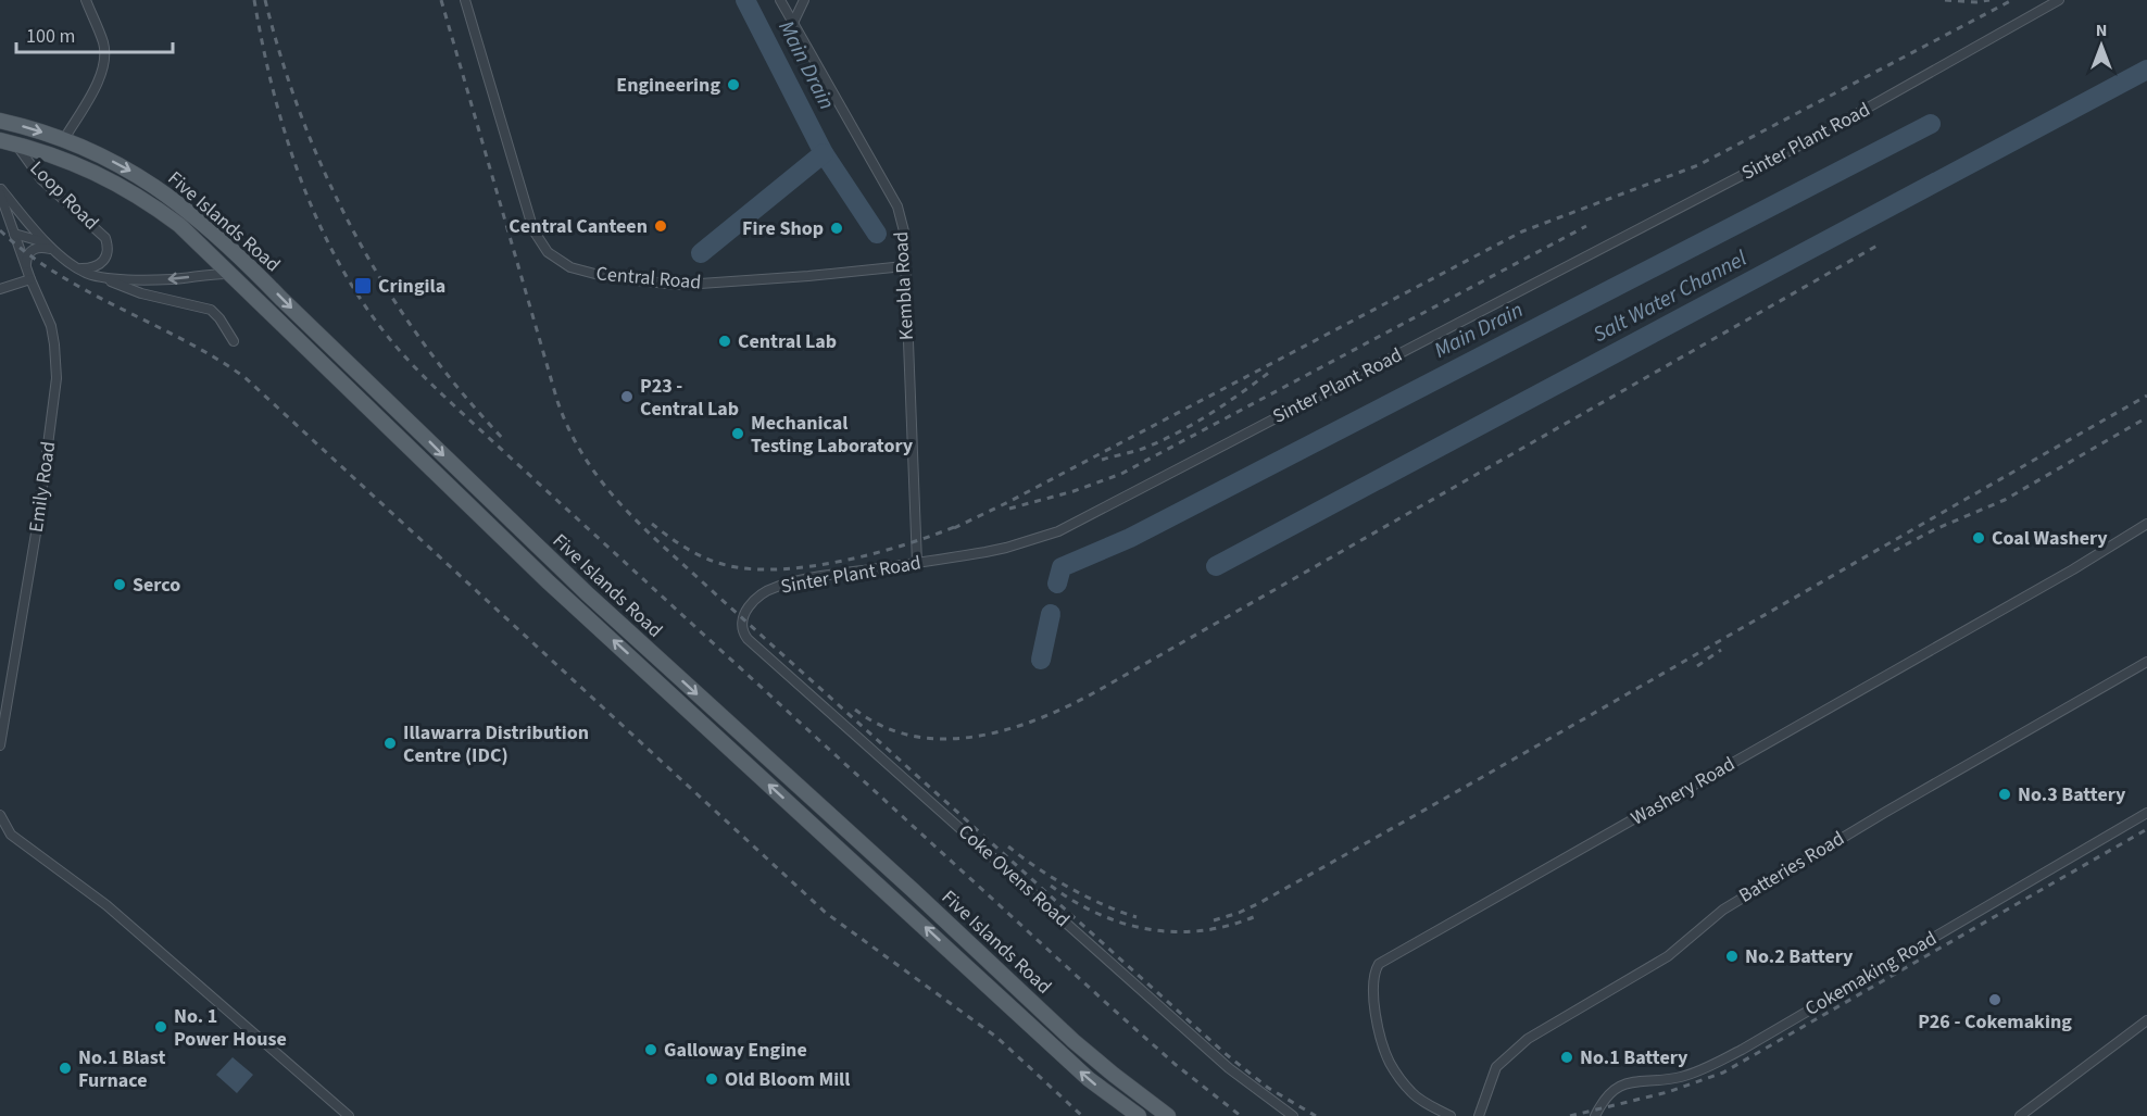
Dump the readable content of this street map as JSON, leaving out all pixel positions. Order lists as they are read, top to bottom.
{
  "streets": {
    "main road": ["Five Islands Road"],
    "street": [
      "Sinter Plant Road",
      "Loop Road",
      "Central Road",
      "Kembla Road",
      "Emily Road",
      "Washery Road",
      "Batteries Road",
      "Coke Ovens Road",
      "Cokemaking Road"
    ]
  },
  "crossings": [
    ["Sinter Plant Road", "Kembla Road"],
    ["Sinter Plant Road", "Coke Ovens Road"],
    ["Loop Road", "Five Islands Road"],
    ["Loop Road", "Emily Road"],
    ["Central Road", "Kembla Road"]
  ],
  "water": ["Main Drain", "Salt Water Channel"],
  "places": {
    "other": [
      "Engineering",
      "Central Canteen",
      "Fire Shop",
      "Central Lab",
      "P23 - Central Lab",
      "Mechanical Testing Laboratory",
      "Coal Washery",
      "Serco",
      "Illawarra Distribution Centre (IDC)",
      "No.3 Battery",
      "No.2 Battery",
      "P26 - Cokemaking",
      "No. 1 Power House",
      "Galloway Engine",
      "No.1 Battery",
      "No.1 Blast Furnace",
      "Old Bloom Mill"
    ],
    "transit": ["Cringila"]
  },
  "scale_bar": "100 m",
  "north": "top"
}
